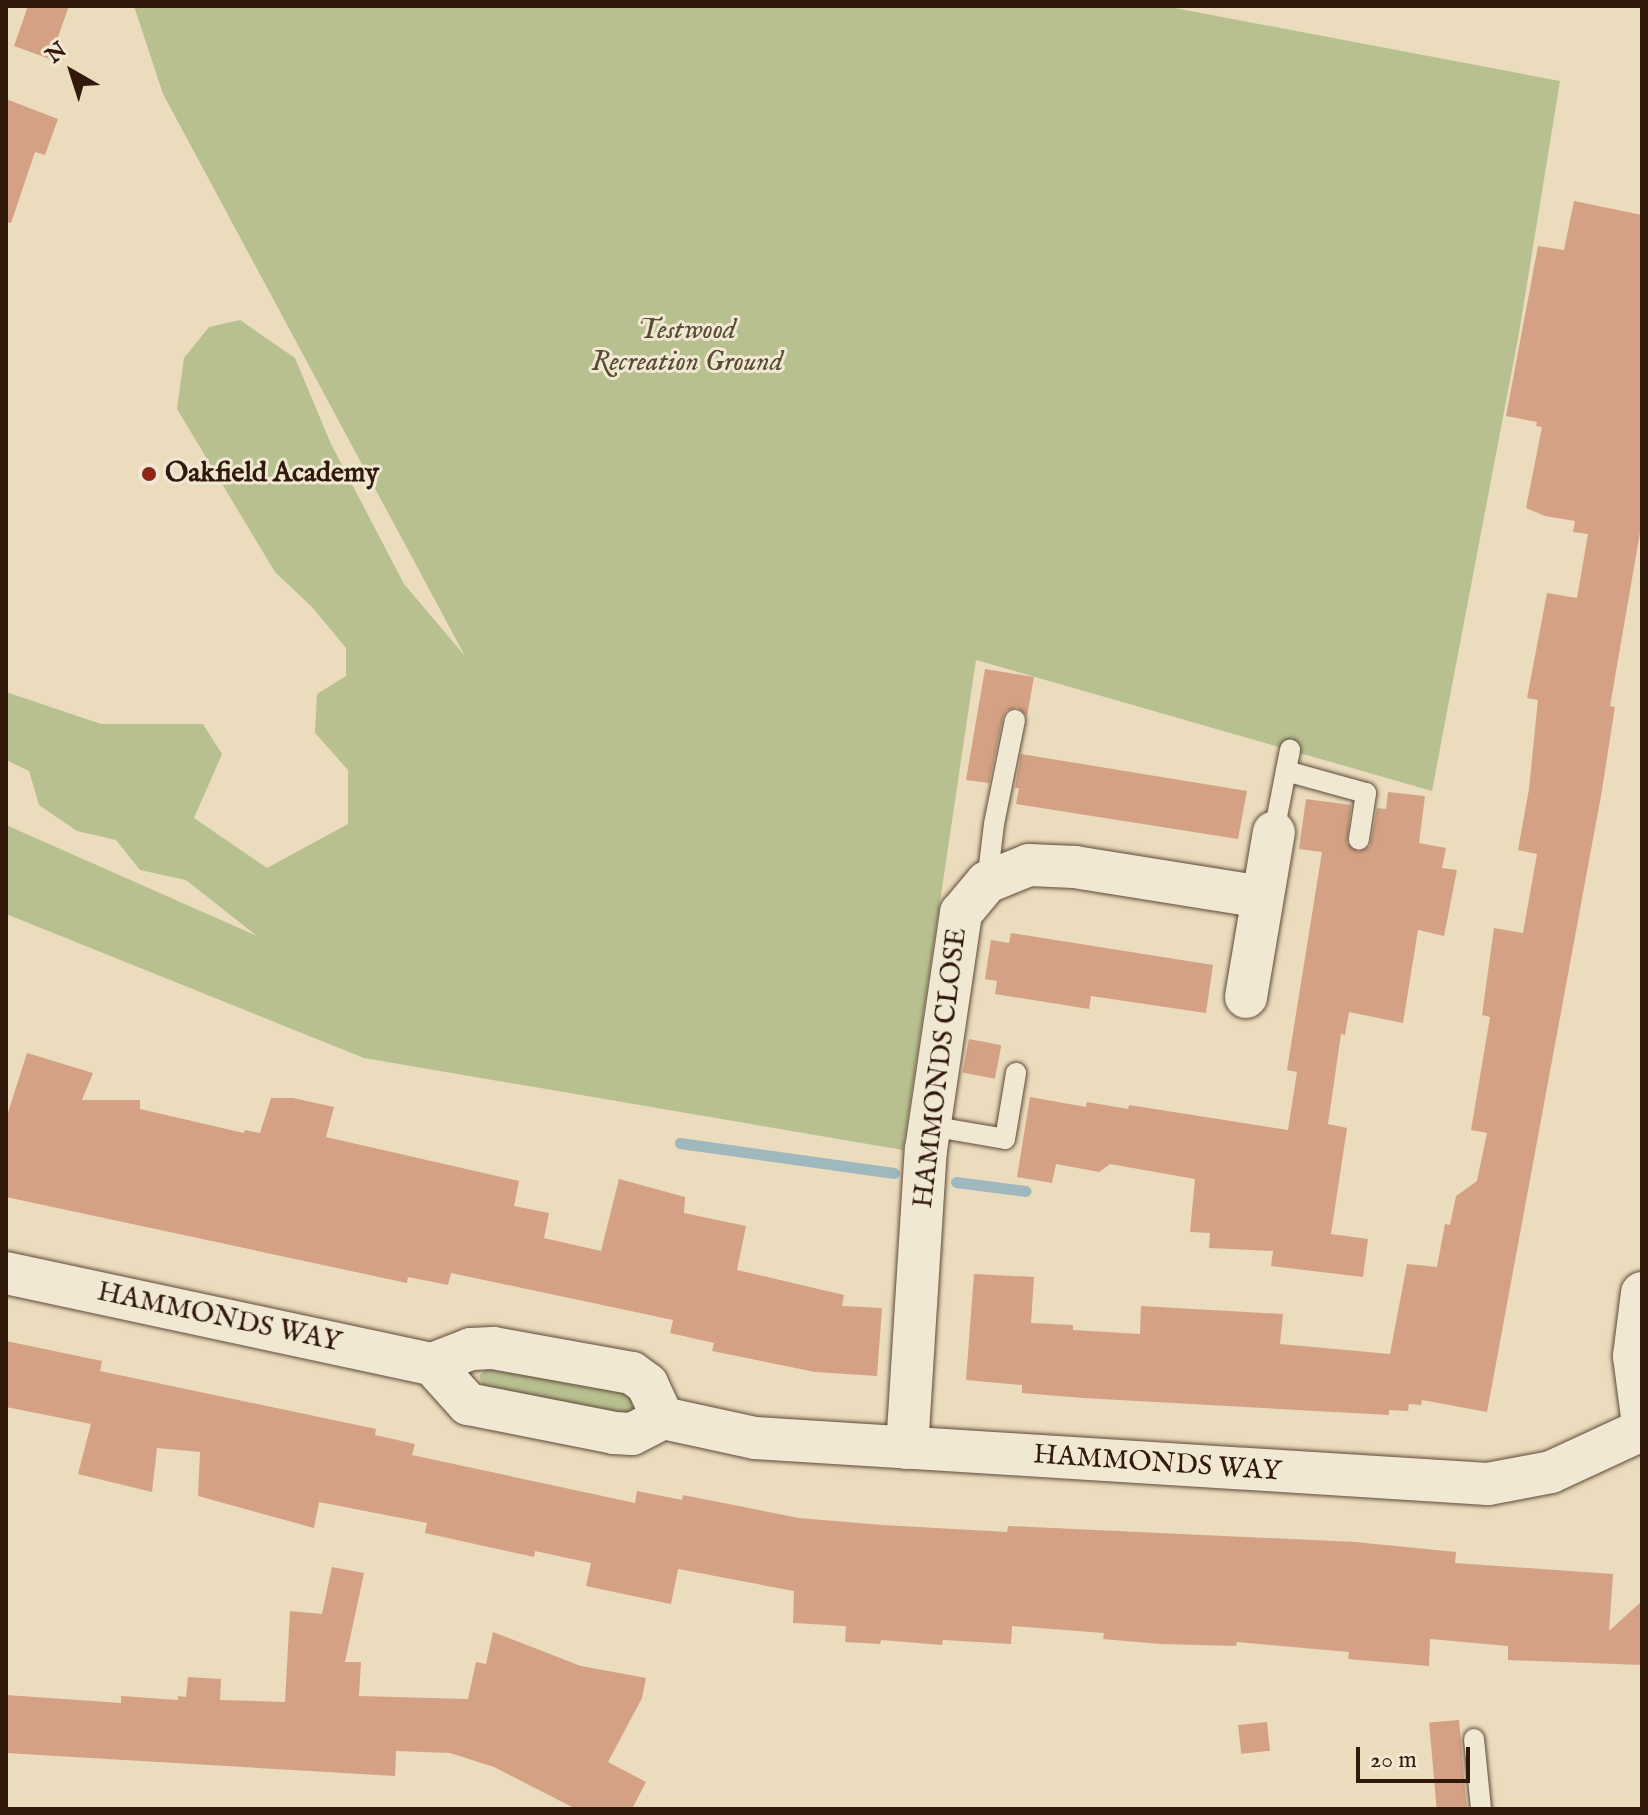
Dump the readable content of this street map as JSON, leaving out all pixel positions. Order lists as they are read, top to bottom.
{
  "streets": {
    "street": ["HAMMONDS CLOSE", "HAMMONDS WAY"]
  },
  "crossings": [
    ["HAMMONDS CLOSE", "HAMMONDS WAY"]
  ],
  "parks": ["Testwood Recreation Ground"],
  "places": ["Oakfield Academy"],
  "scale_bar": "20 m",
  "north": "top left"
}
